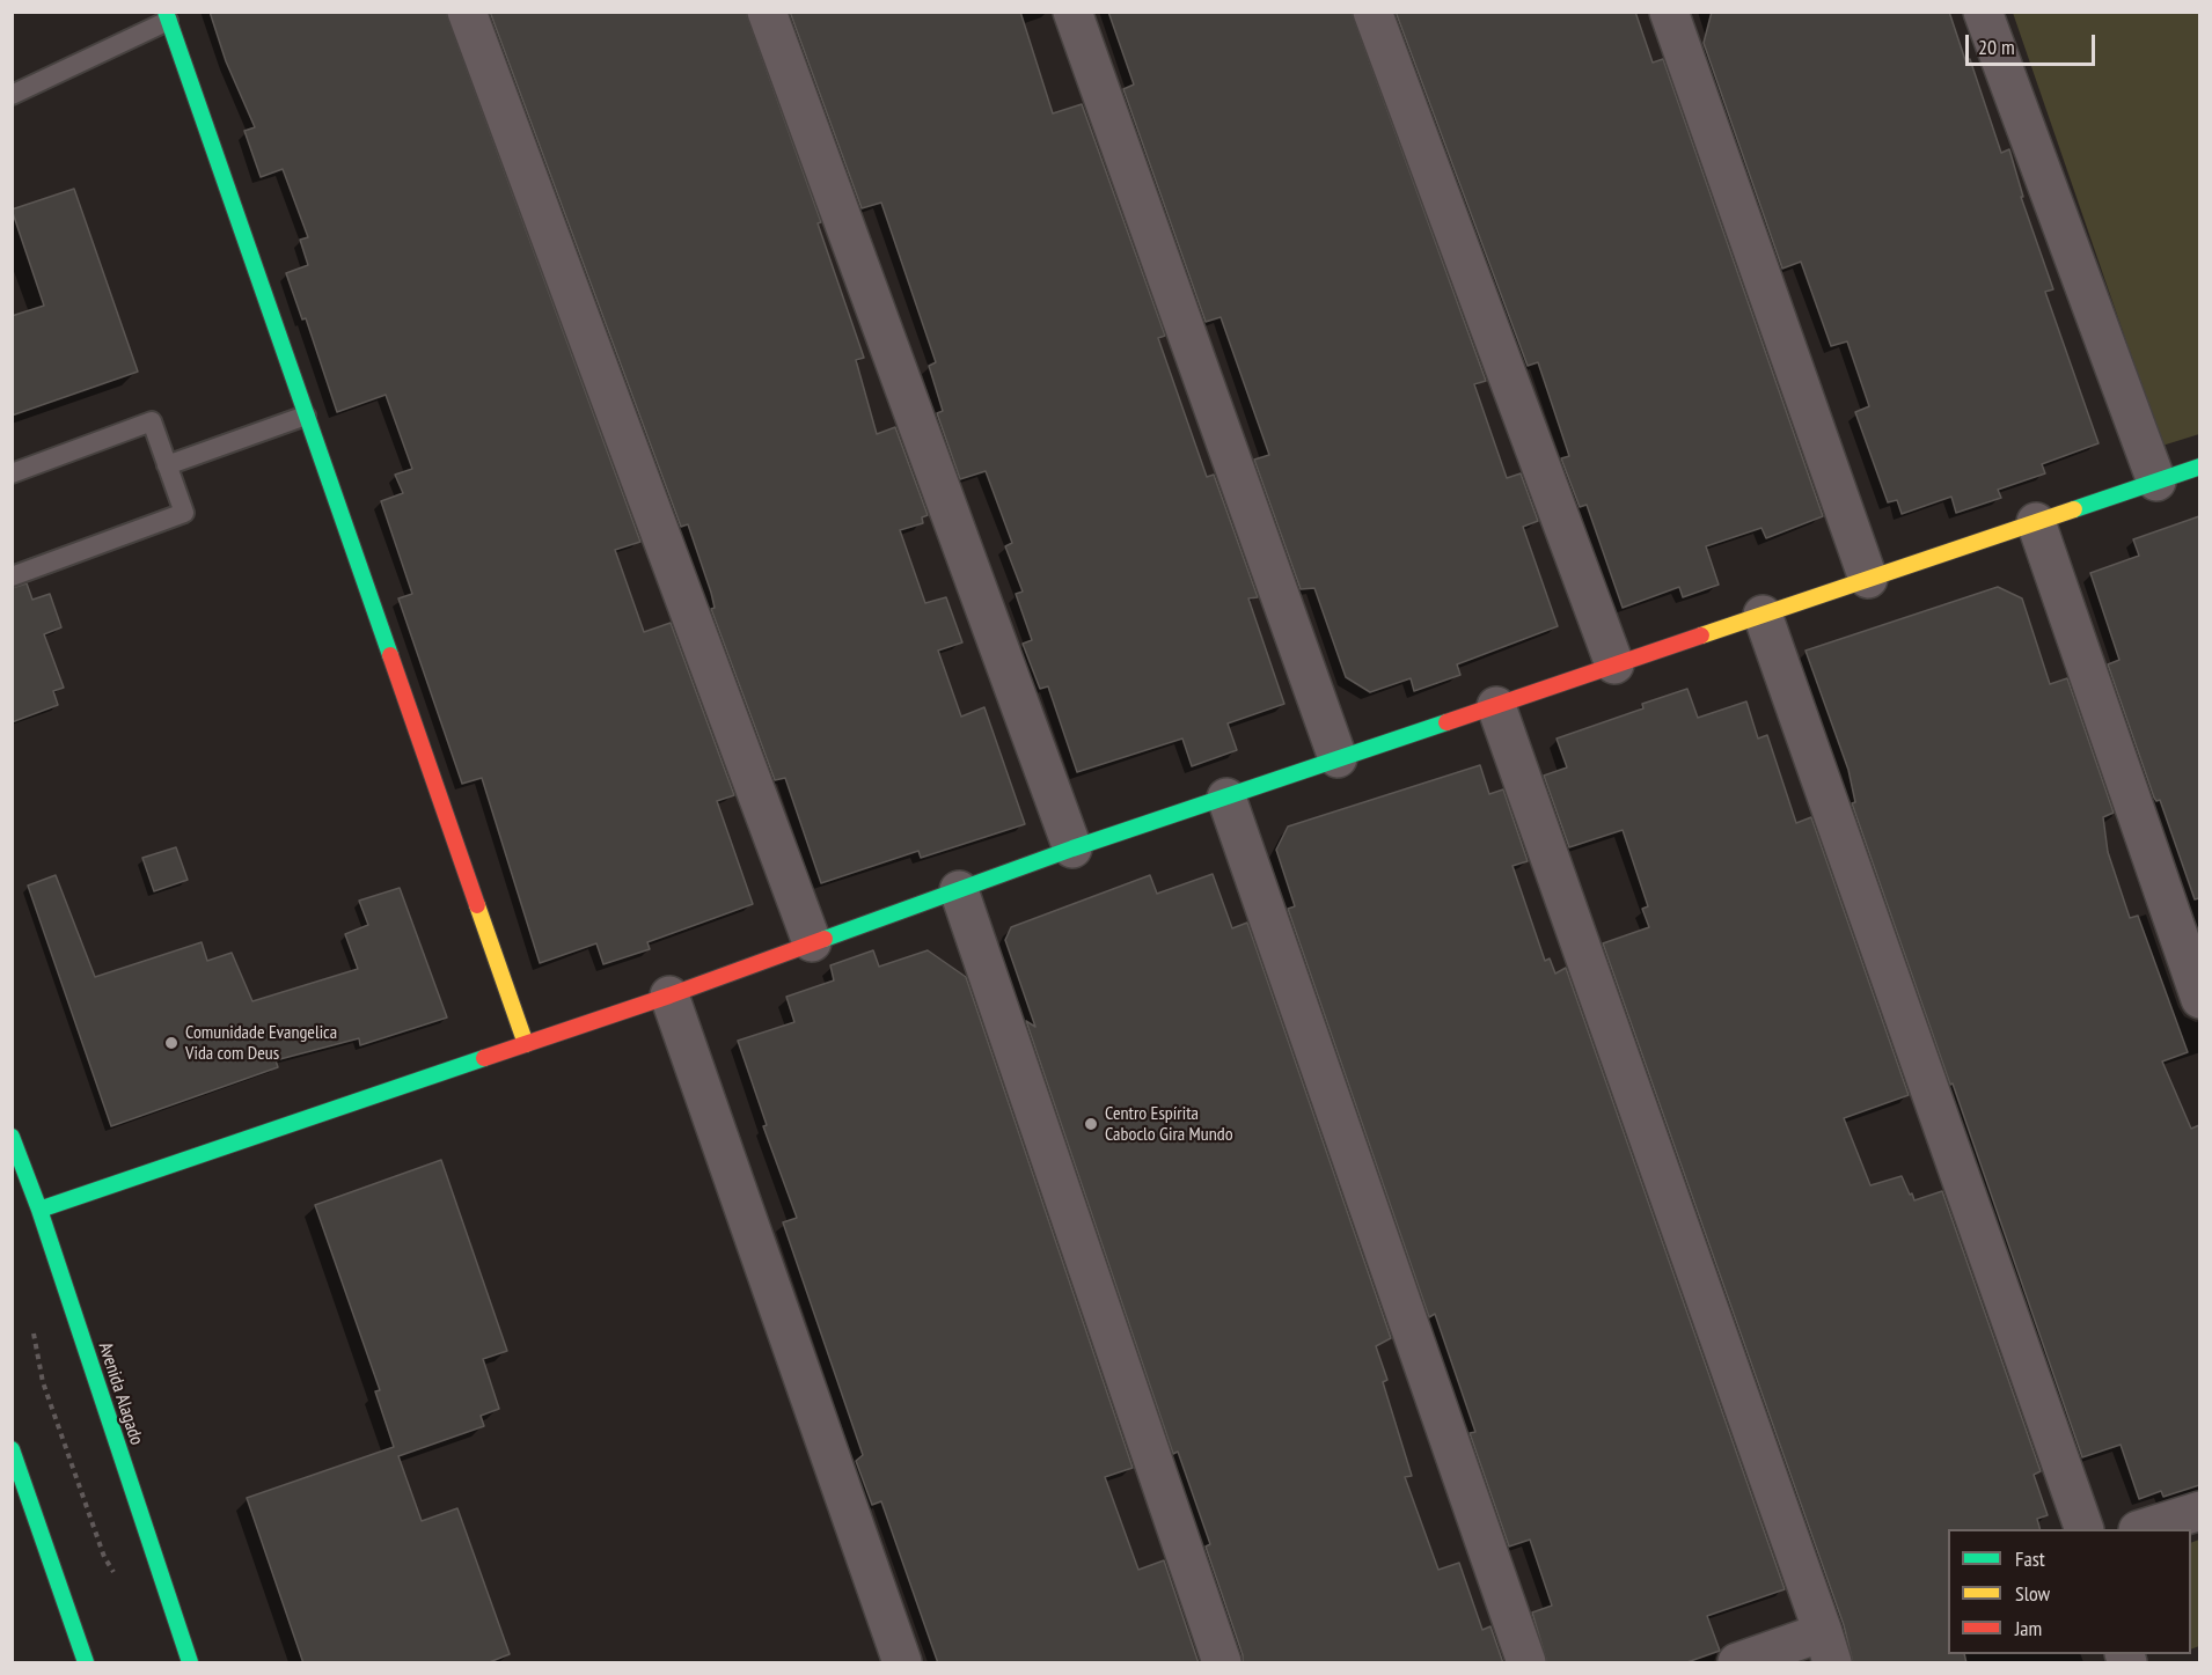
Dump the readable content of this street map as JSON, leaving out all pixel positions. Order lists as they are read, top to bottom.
{
  "streets": {
    "street": ["Avenida Alagado"]
  },
  "places": ["Comunidade Evangelica Vida com Deus", "Centro Espírita Caboclo Gira Mundo"],
  "legend": ["Fast", "Slow", "Jam"],
  "scale_bar": "20 m"
}
